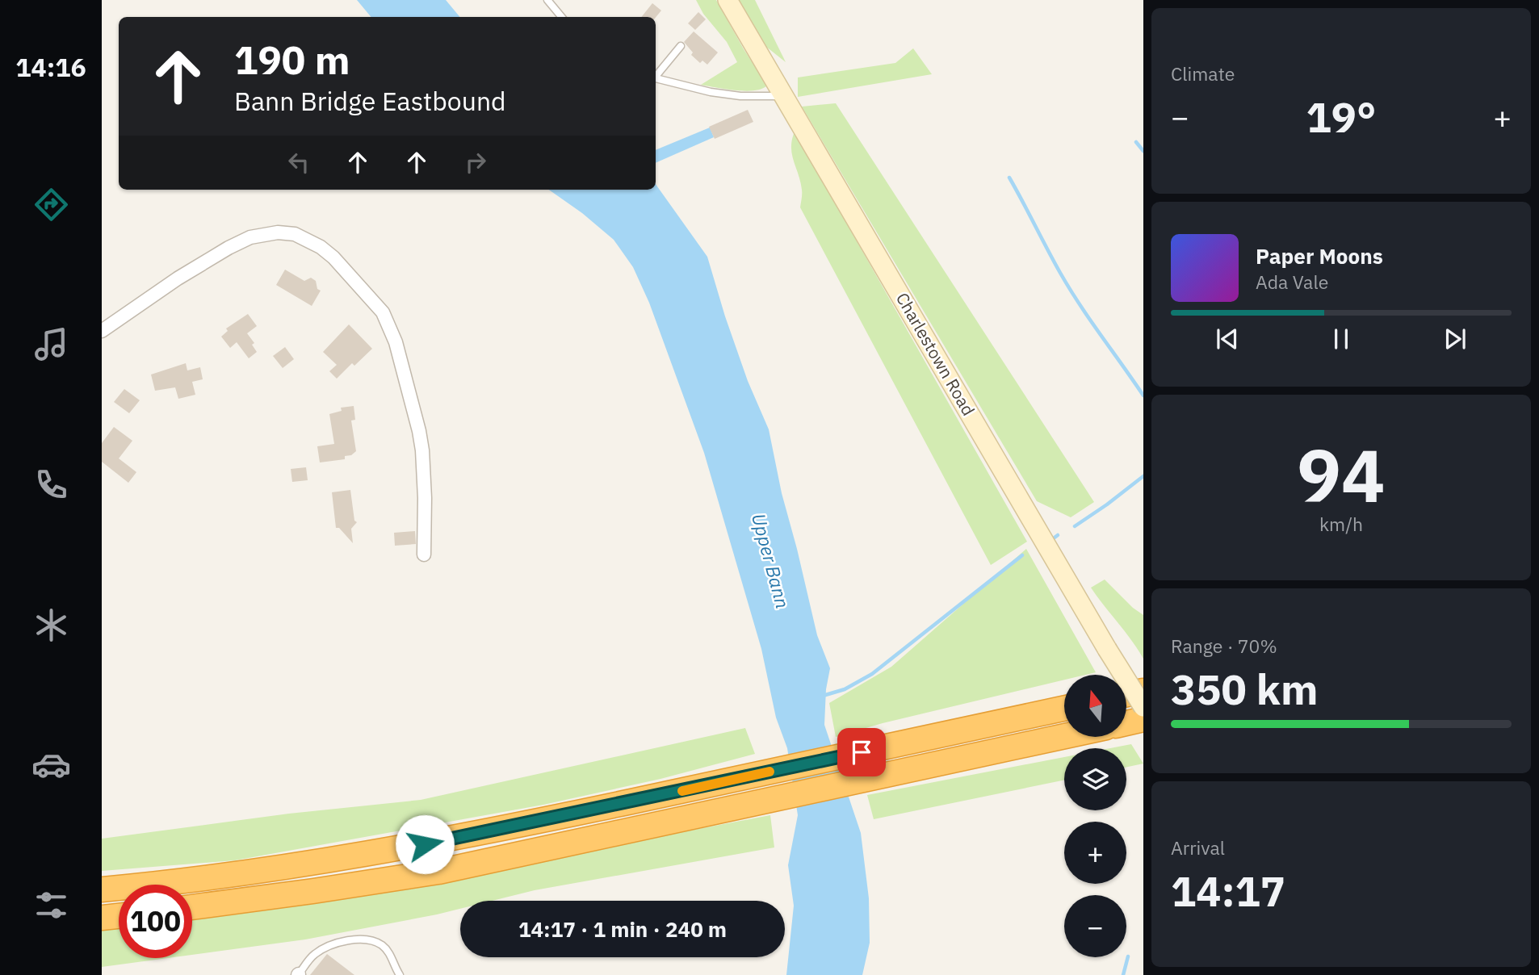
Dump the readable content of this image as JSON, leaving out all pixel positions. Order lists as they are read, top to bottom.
{
  "streets": {
    "main road": ["Charlestown Road"]
  },
  "water": ["Upper Bann"],
  "north": "top",
  "page": {
    "tabs": "14:16",
    "tile": [
      "Climate",
      ["94", "km/h"],
      ["Range · 70%", "350 km"],
      ["Arrival", "14:17"]
    ],
    "turn": ["190 m", "Bann Bridge Eastbound"],
    "heat": ["−", "19°", "+"],
    "song": ["Paper Moons", "Ada Vale"],
    "map_buttons": ["+", "−"],
    "limit": "100",
    "trip": "14:17 · 1 min · 240 m"
  }
}
